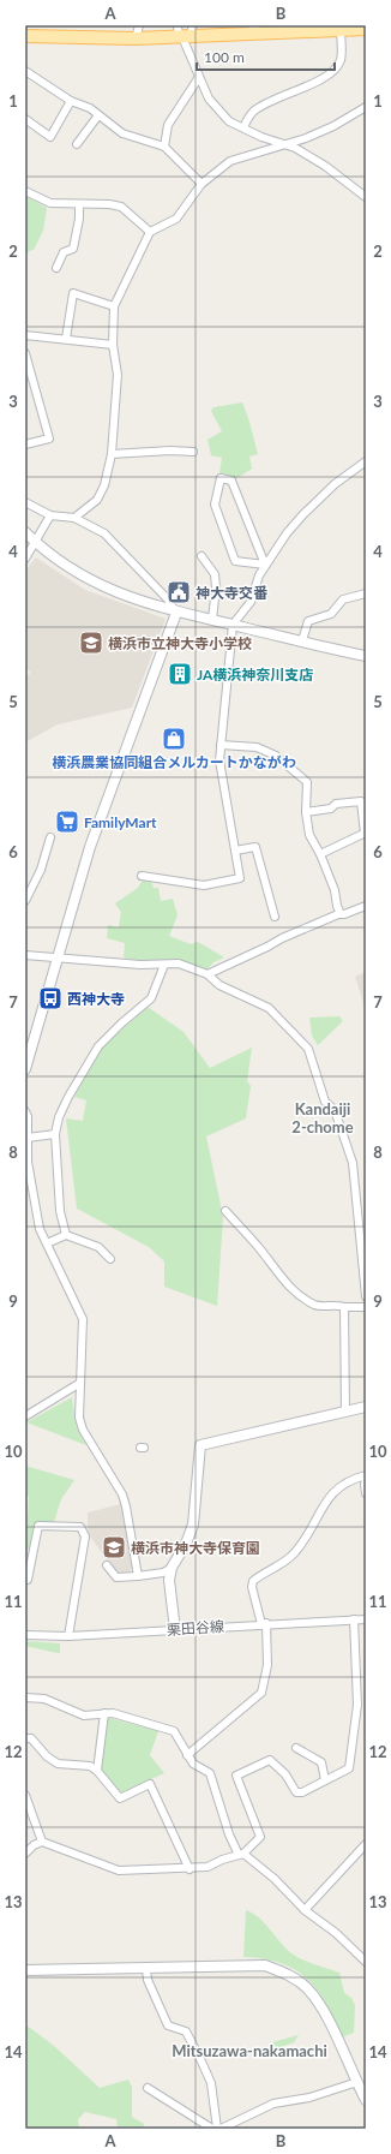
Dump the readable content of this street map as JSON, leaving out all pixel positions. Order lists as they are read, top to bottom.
{
  "streets": {
    "street": ["栗田谷線"]
  },
  "districts": ["Kandaiji 2-chome", "Mitsuzawa-nakamachi"],
  "places": {
    "public building": ["神大寺交番"],
    "school or university": ["横浜市立神大寺小学校", "横浜市神大寺保育園"],
    "building": ["JA横浜神奈川支店"],
    "shop": ["横浜農業協同組合メルカートかながわ"],
    "supermarket": ["FamilyMart"],
    "bus stop": ["西神大寺"]
  },
  "scale_bar": "100 m",
  "grid": {
    "columns": ["A", "B"],
    "rows": [
      "1",
      "2",
      "3",
      "4",
      "5",
      "6",
      "7",
      "8",
      "9",
      "10",
      "11",
      "12",
      "13",
      "14"
    ]
  }
}
